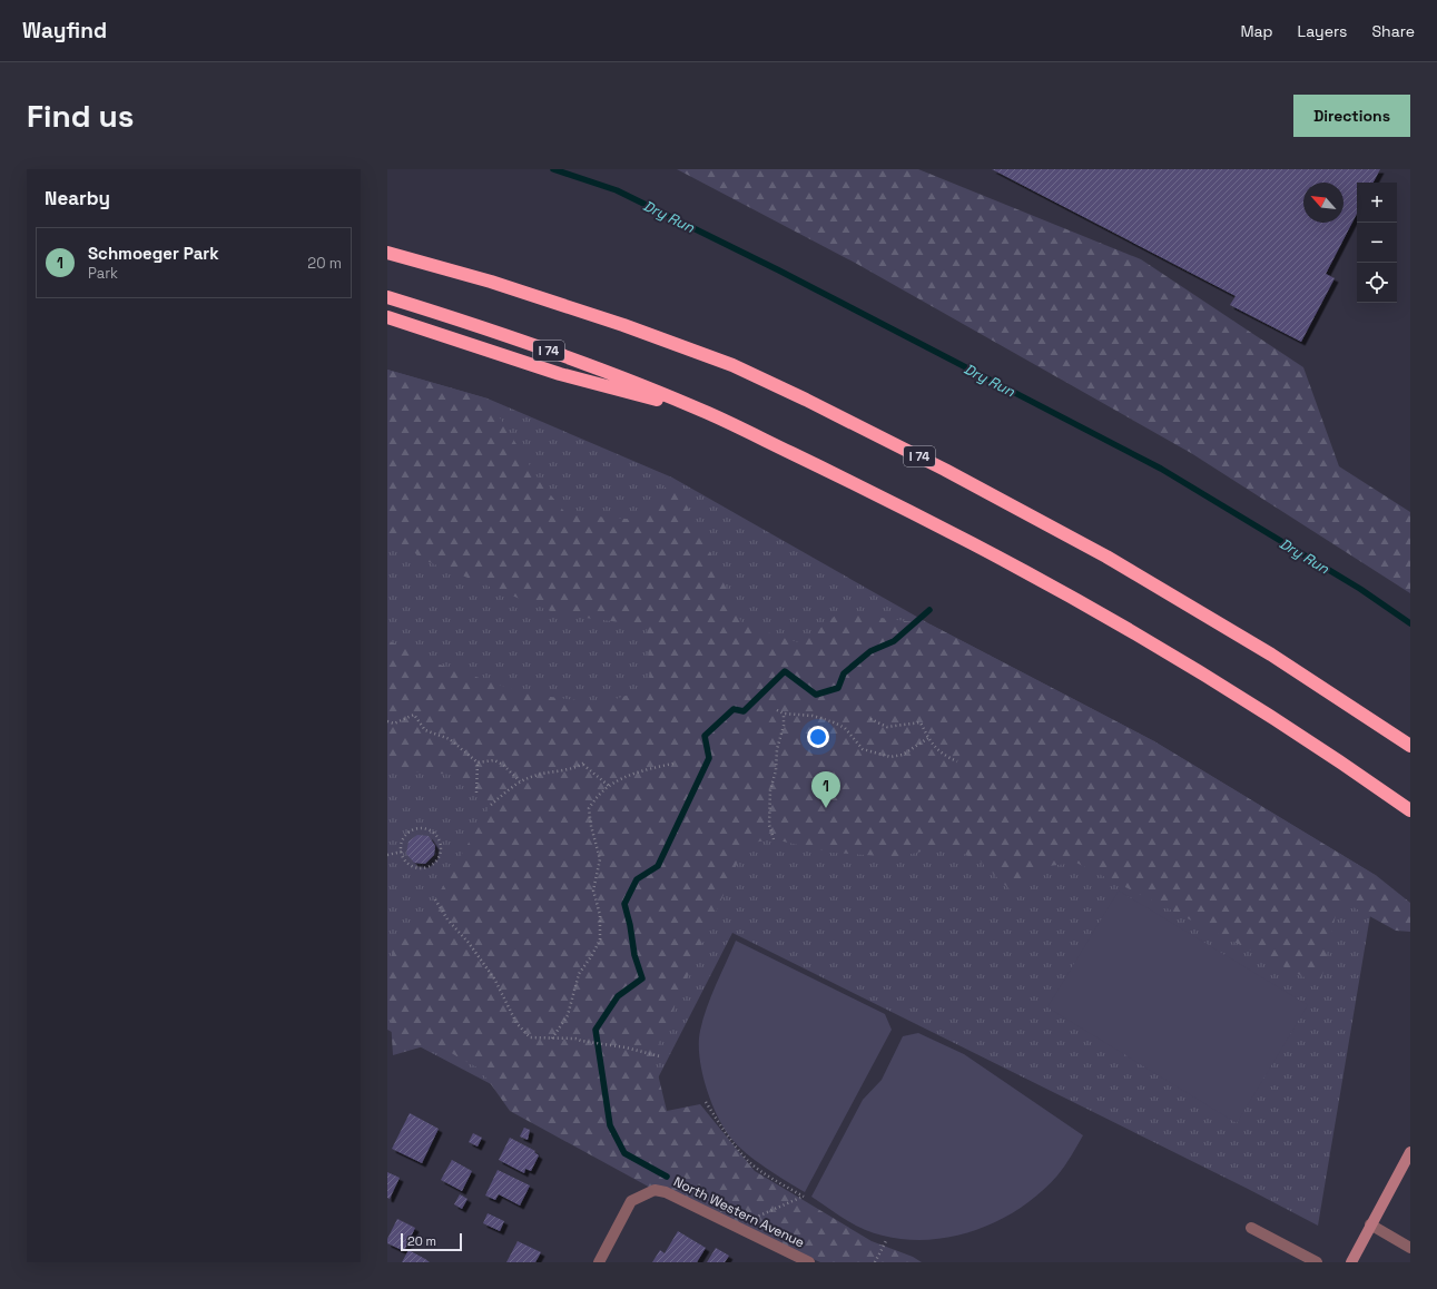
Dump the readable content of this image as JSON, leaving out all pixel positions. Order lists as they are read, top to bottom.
{
  "streets": {
    "highway": ["I 74"],
    "street": ["North Western Avenue"]
  },
  "water": ["Dry Run"],
  "scale_bar": "20 m",
  "north": "top left",
  "page": {
    "header": "Wayfind",
    "nav": ["Map", "Layers", "Share"],
    "buttons": "Directions",
    "title": "Find us",
    "heading": "Nearby",
    "map_buttons": ["+", "−"],
    "list": [
      {
        "mark": "1",
        "name": "Schmoeger Park",
        "note": "Park",
        "value": "20 m"
      }
    ],
    "pins": "1",
    "scale": "20 m"
  }
}
